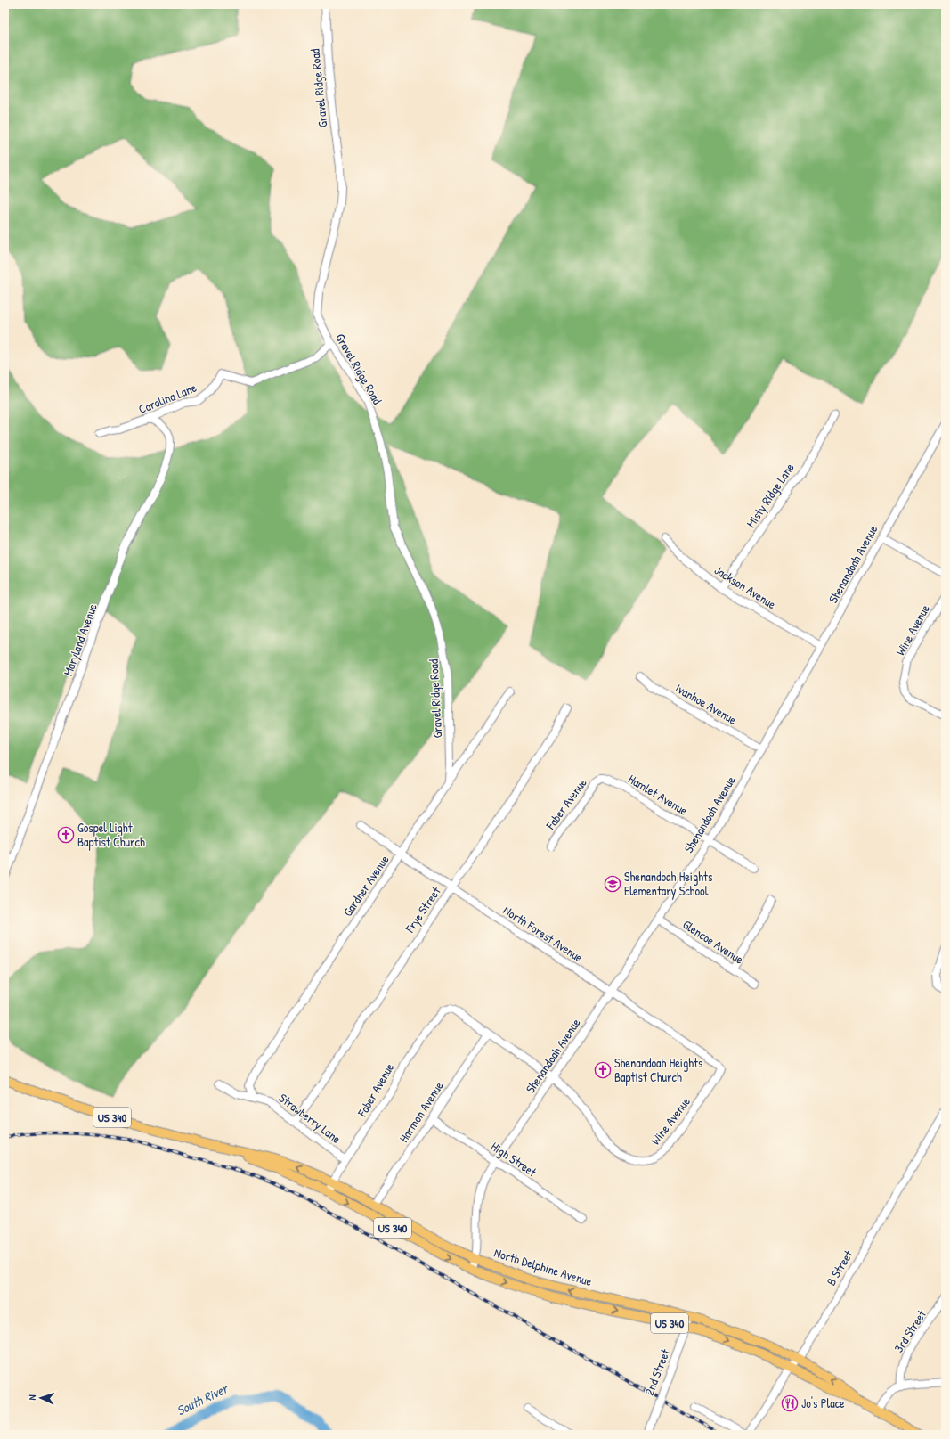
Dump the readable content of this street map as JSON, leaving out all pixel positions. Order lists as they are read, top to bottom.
{
  "streets": {
    "main road": ["US 340", "North Delphine Avenue"],
    "street": [
      "Gravel Ridge Road",
      "Carolina Lane",
      "Misty Ridge Lane",
      "Shenandoah Avenue",
      "Jackson Avenue",
      "Wine Avenue",
      "Maryland Avenue",
      "Ivanhoe Avenue",
      "Hamlet Avenue",
      "Faber Avenue",
      "Gardner Avenue",
      "Frye Street",
      "North Forest Avenue",
      "Glencoe Avenue",
      "Harmon Avenue",
      "Strawberry Lane",
      "High Street",
      "B Street",
      "3rd Street",
      "2nd Street"
    ]
  },
  "crossings": [
    ["Gravel Ridge Road", "Carolina Lane"],
    ["Gravel Ridge Road", "Gardner Avenue"],
    ["Carolina Lane", "Maryland Avenue"],
    ["Misty Ridge Lane", "Jackson Avenue"],
    ["Shenandoah Avenue", "Jackson Avenue"],
    ["Shenandoah Avenue", "Wine Avenue"],
    ["Shenandoah Avenue", "Ivanhoe Avenue"],
    ["Shenandoah Avenue", "Hamlet Avenue"],
    ["Shenandoah Avenue", "North Forest Avenue"],
    ["Shenandoah Avenue", "Glencoe Avenue"],
    ["Shenandoah Avenue", "High Street"],
    ["Shenandoah Avenue", "North Delphine Avenue"],
    ["Wine Avenue", "North Forest Avenue"],
    ["Hamlet Avenue", "Faber Avenue"],
    ["Faber Avenue", "Harmon Avenue"],
    ["Faber Avenue", "Strawberry Lane"],
    ["Faber Avenue", "North Delphine Avenue"],
    ["Gardner Avenue", "North Forest Avenue"],
    ["Gardner Avenue", "Strawberry Lane"],
    ["Frye Street", "North Forest Avenue"],
    ["Frye Street", "Strawberry Lane"],
    ["Harmon Avenue", "High Street"],
    ["Harmon Avenue", "North Delphine Avenue"],
    ["North Delphine Avenue", "B Street"],
    ["North Delphine Avenue", "2nd Street"]
  ],
  "water": ["South River"],
  "places": {
    "church": ["Gospel Light Baptist Church", "Shenandoah Heights Baptist Church"],
    "school or university": ["Shenandoah Heights Elementary School"],
    "restaurant": ["Jo's Place"]
  },
  "north": "left"
}
